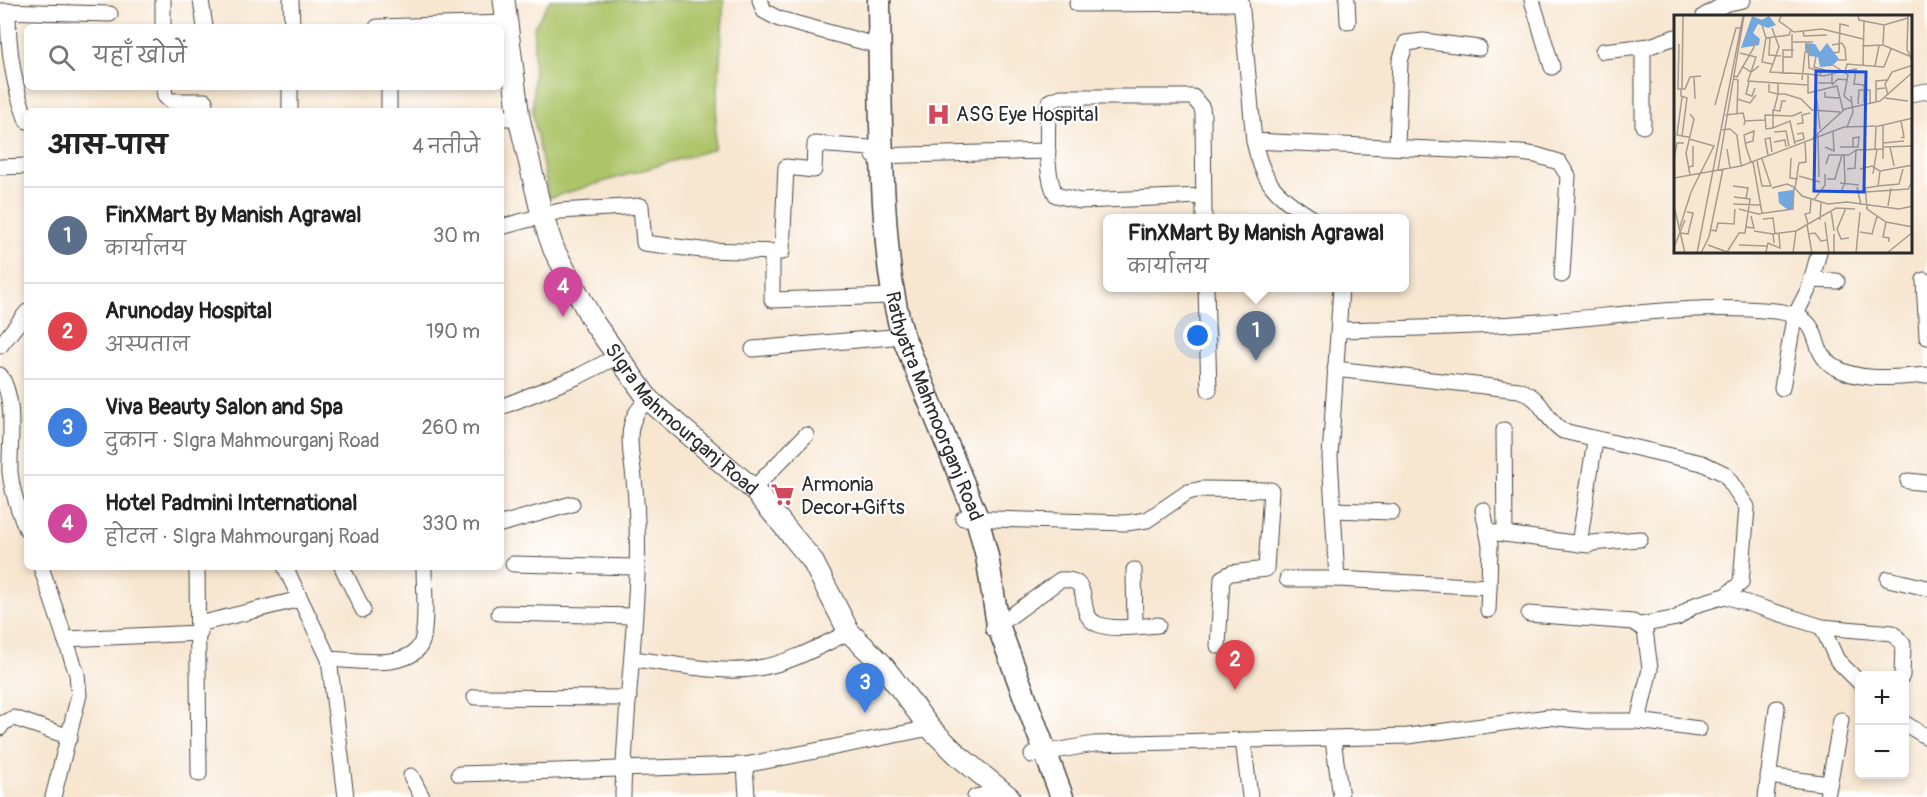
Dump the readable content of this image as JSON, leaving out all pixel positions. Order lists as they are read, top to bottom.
{
  "streets": {
    "main road": ["Rathyatra Mahmoorganj Road"],
    "street": ["SIgra Mahmourganj Road"]
  },
  "places": {
    "hospital": ["ASG Eye Hospital"],
    "supermarket": ["Armonia Decor+Gifts"]
  },
  "page": {
    "search": "यहाँ खोजें",
    "heading": ["आस-पास", "4 नतीजे"],
    "list": [
      {
        "mark": "1",
        "name": "FinXMart By Manish Agrawal",
        "note": "कार्यालय",
        "value": "30 m"
      },
      {
        "mark": "2",
        "name": "Arunoday Hospital",
        "note": "अस्पताल",
        "value": "190 m"
      },
      {
        "mark": "3",
        "name": "Viva Beauty Salon and Spa",
        "note": "दुकान · SIgra Mahmourganj Road",
        "value": "260 m"
      },
      {
        "mark": "4",
        "name": "Hotel Padmini International",
        "note": "होटल · SIgra Mahmourganj Road",
        "value": "330 m"
      }
    ],
    "popup": ["FinXMart By Manish Agrawal", "कार्यालय"],
    "pins": [
      "4",
      "1",
      "2",
      "3"
    ],
    "map_buttons": ["+", "−"]
  }
}
